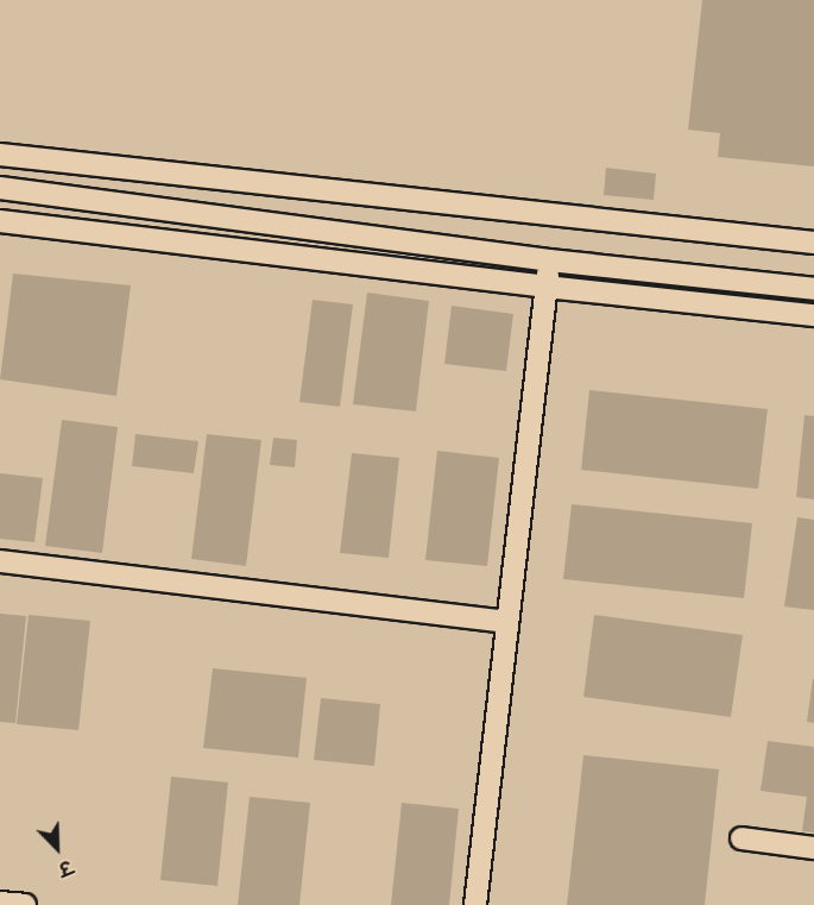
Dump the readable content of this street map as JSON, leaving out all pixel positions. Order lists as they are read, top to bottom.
{
  "north": "bottom right"
}
